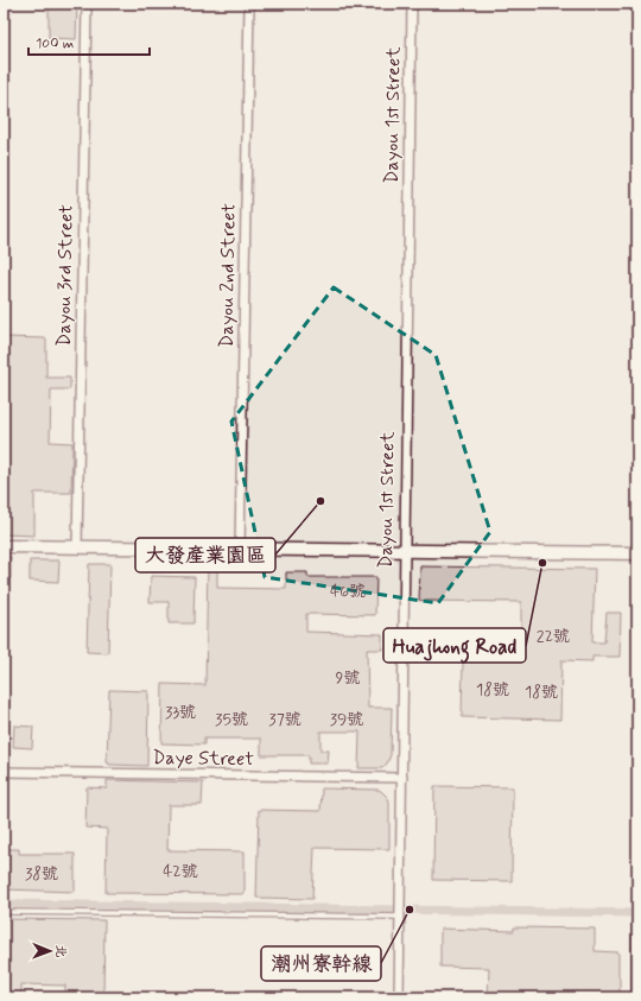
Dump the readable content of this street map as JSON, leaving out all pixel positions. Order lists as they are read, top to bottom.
{
  "streets": {
    "street": [
      "Dayou 1st Street",
      "Dayou 3rd Street",
      "Dayou 2nd Street",
      "Daye Street"
    ]
  },
  "crossings": [
    ["Dayou 1st Street", "Daye Street"]
  ],
  "places": ["大發產業園區", "Huajhong Road", "潮州寮幹線"],
  "house_numbers": [
    "46號",
    "22號",
    "9號",
    "18號",
    "18號",
    "33號",
    "35號",
    "37號",
    "39號",
    "42號",
    "38號"
  ],
  "scale_bar": "100 m",
  "north": "right"
}
